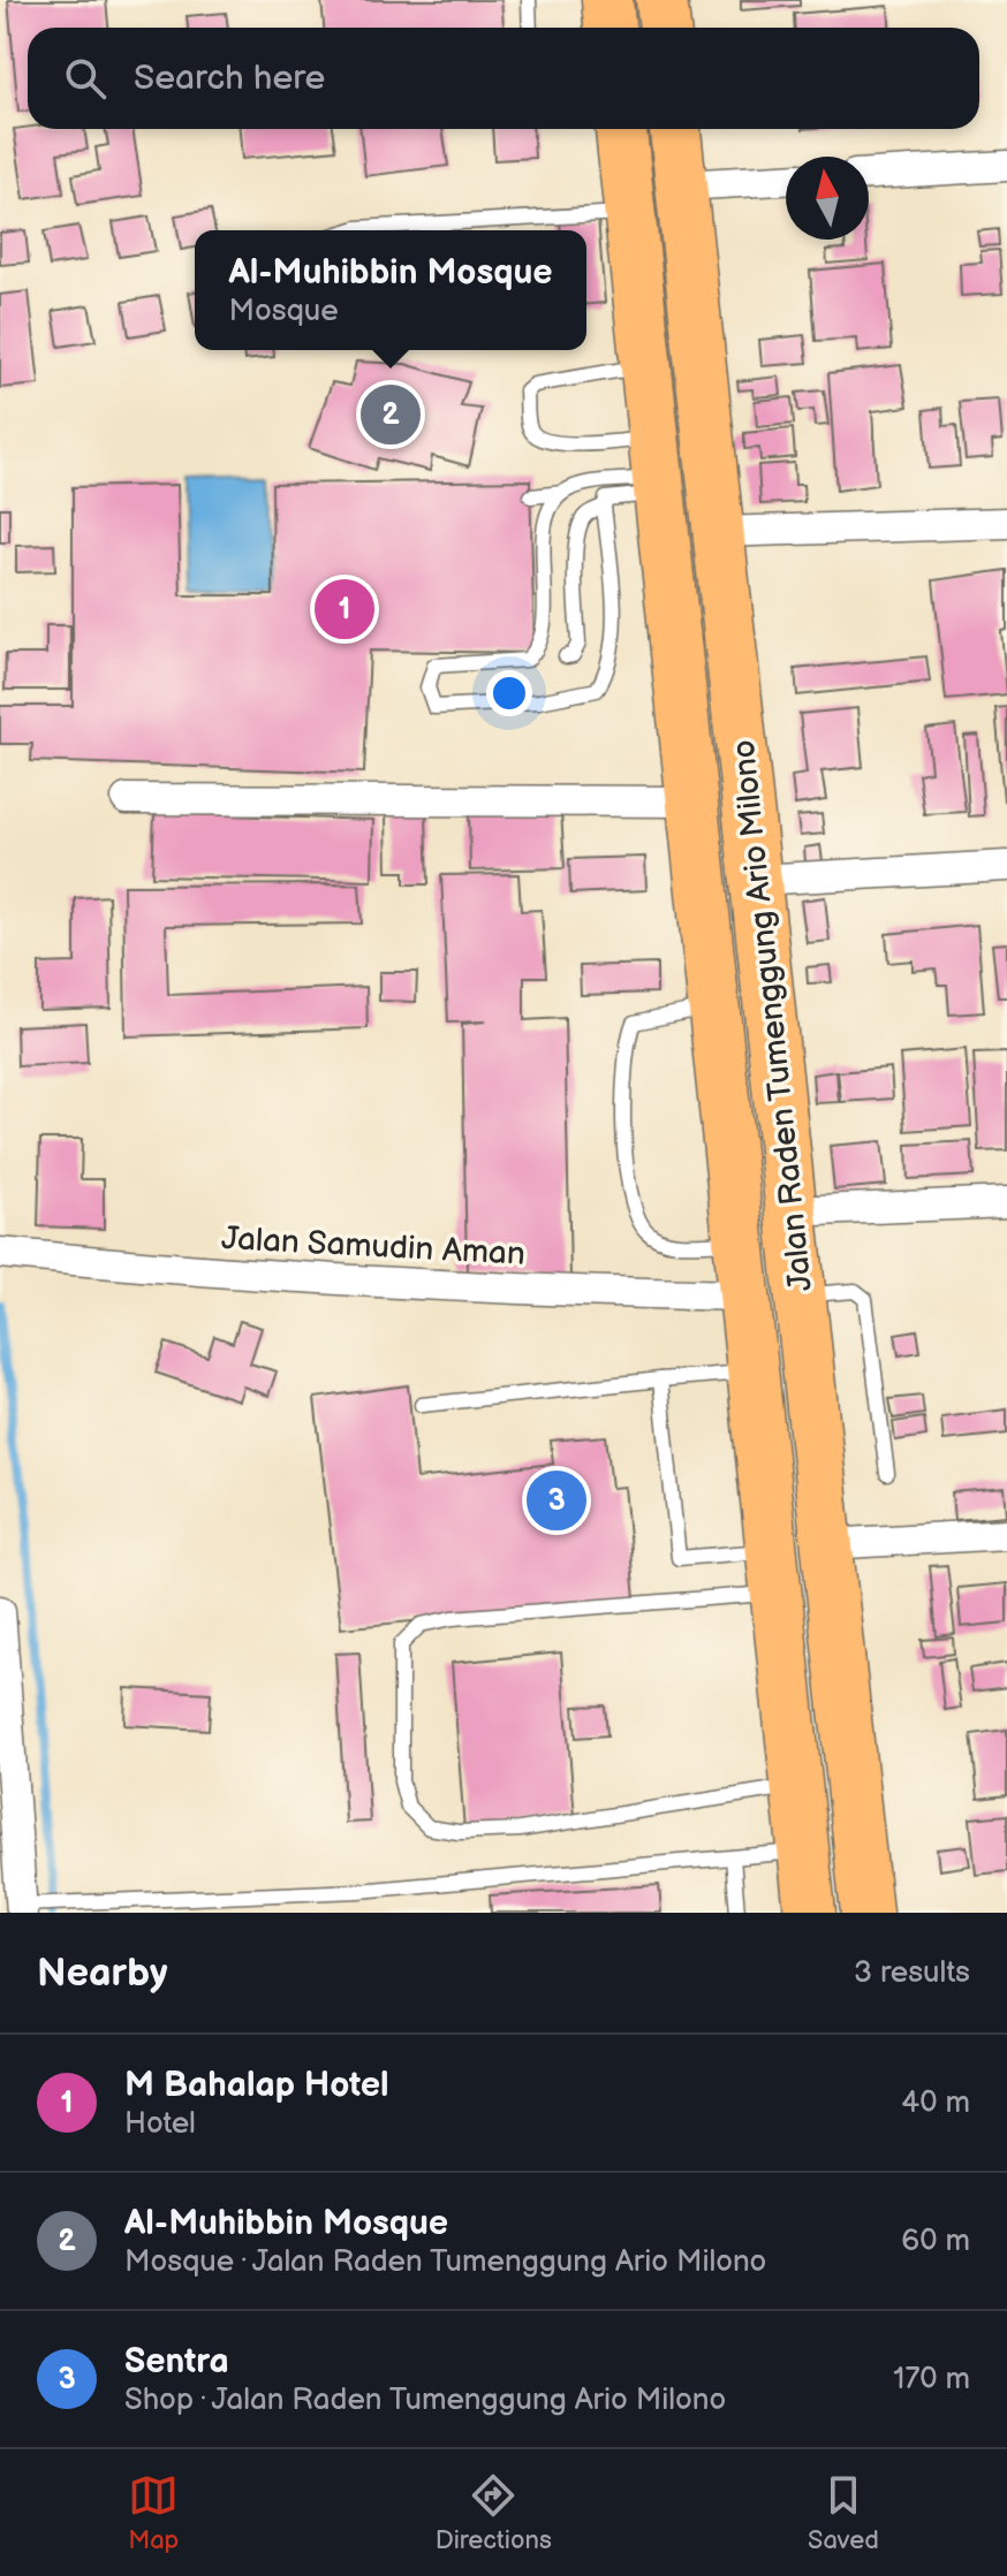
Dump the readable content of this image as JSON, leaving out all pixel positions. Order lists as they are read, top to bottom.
{
  "streets": {
    "highway": ["Jalan Raden Tumenggung Ario Milono"],
    "street": ["Jalan Samudin Aman"]
  },
  "crossings": [
    ["Jalan Raden Tumenggung Ario Milono", "Jalan Samudin Aman"]
  ],
  "north": "top",
  "page": {
    "search": "Search here",
    "popup": ["Al-Muhibbin Mosque", "Mosque"],
    "pins": ["2", "1", "3"],
    "heading": ["Nearby", "3 results"],
    "list": [
      {
        "mark": "1",
        "name": "M Bahalap Hotel",
        "note": "Hotel",
        "value": "40 m"
      },
      {
        "mark": "2",
        "name": "Al-Muhibbin Mosque",
        "note": "Mosque · Jalan Raden Tumenggung Ario Milono",
        "value": "60 m"
      },
      {
        "mark": "3",
        "name": "Sentra",
        "note": "Shop · Jalan Raden Tumenggung Ario Milono",
        "value": "170 m"
      }
    ],
    "nav": ["Map", "Directions", "Saved"]
  }
}
